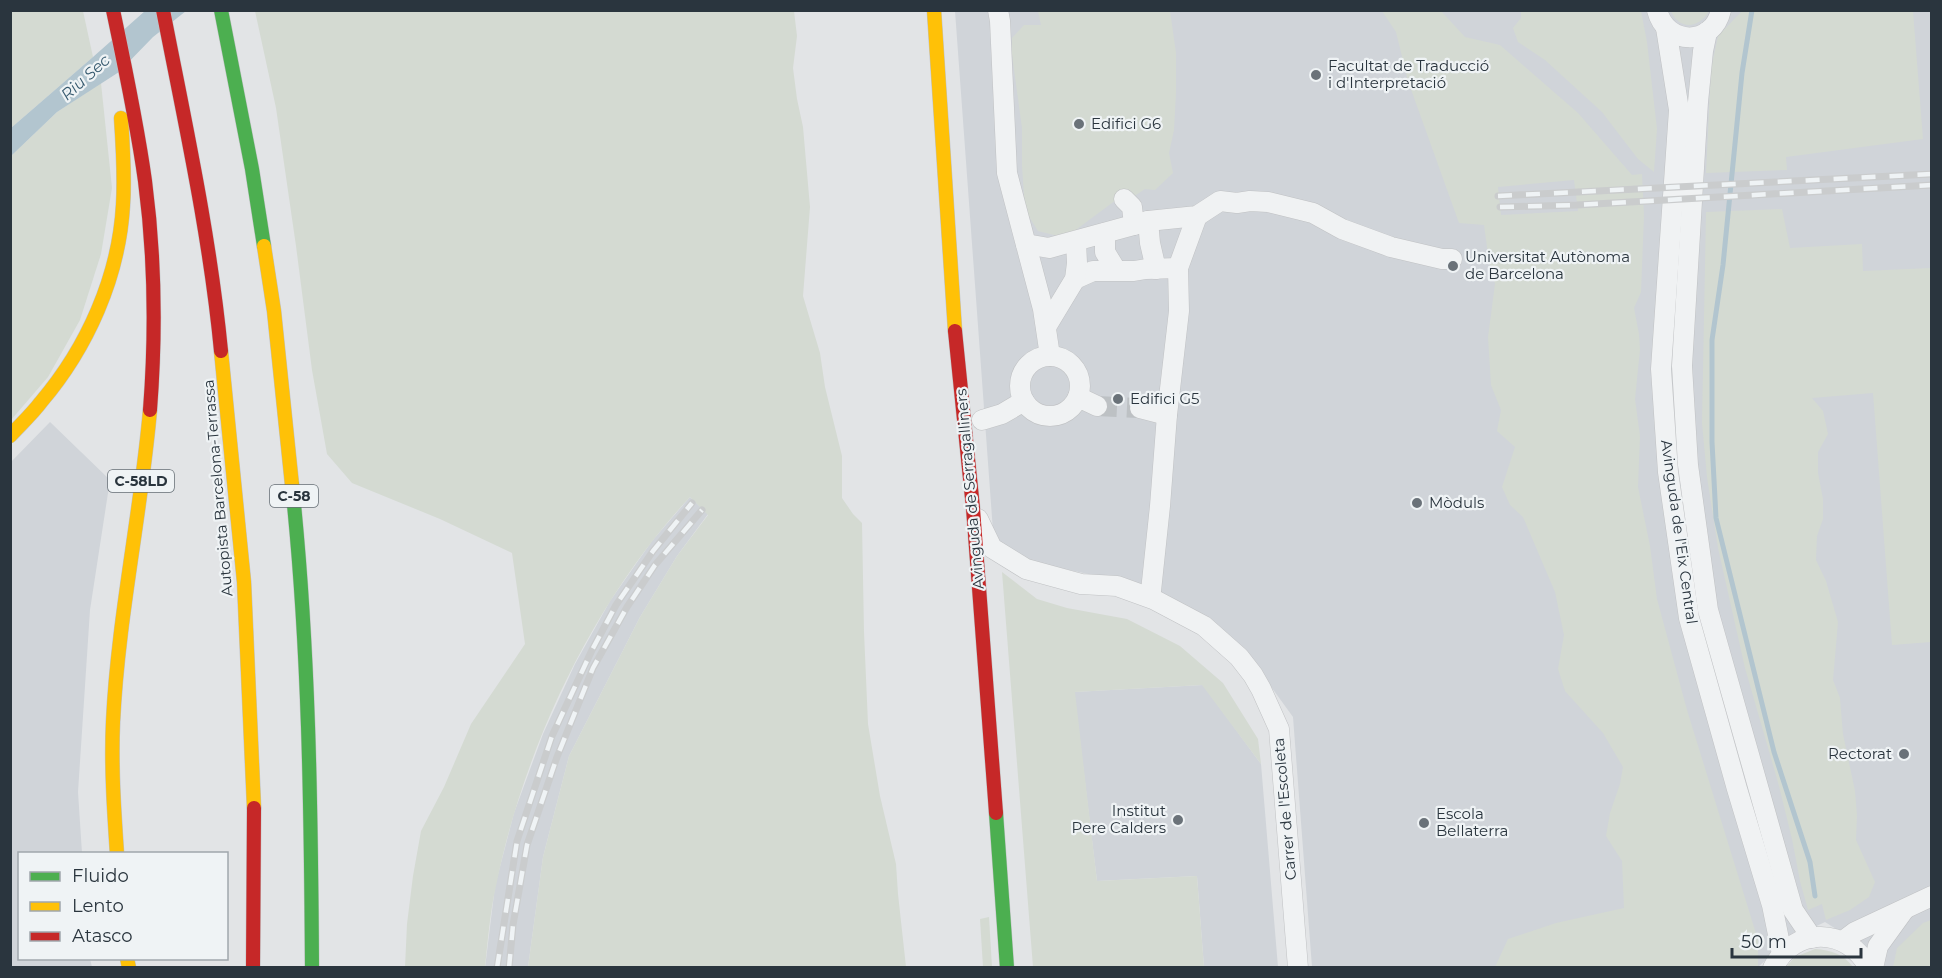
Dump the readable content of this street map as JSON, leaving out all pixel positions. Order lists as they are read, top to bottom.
{
  "streets": {
    "main road": [
      "C-58LD",
      "Autopista Barcelona-Terrassa",
      "Avinguda de Serragalliners",
      "C-58"
    ],
    "street": ["Avinguda de l'Eix Central", "Carrer de l'Escoleta"]
  },
  "crossings": [
    ["Avinguda de Serragalliners", "Carrer de l'Escoleta"]
  ],
  "water": ["Riu Sec"],
  "places": [
    "Facultat de Traducció i d'Interpretació",
    "Edifici G6",
    "Universitat Autònoma de Barcelona",
    "Edifici G5",
    "Mòduls",
    "Rectorat",
    "Institut Pere Calders",
    "Escola Bellaterra"
  ],
  "legend": ["Fluido", "Lento", "Atasco"],
  "scale_bar": "50 m"
}
